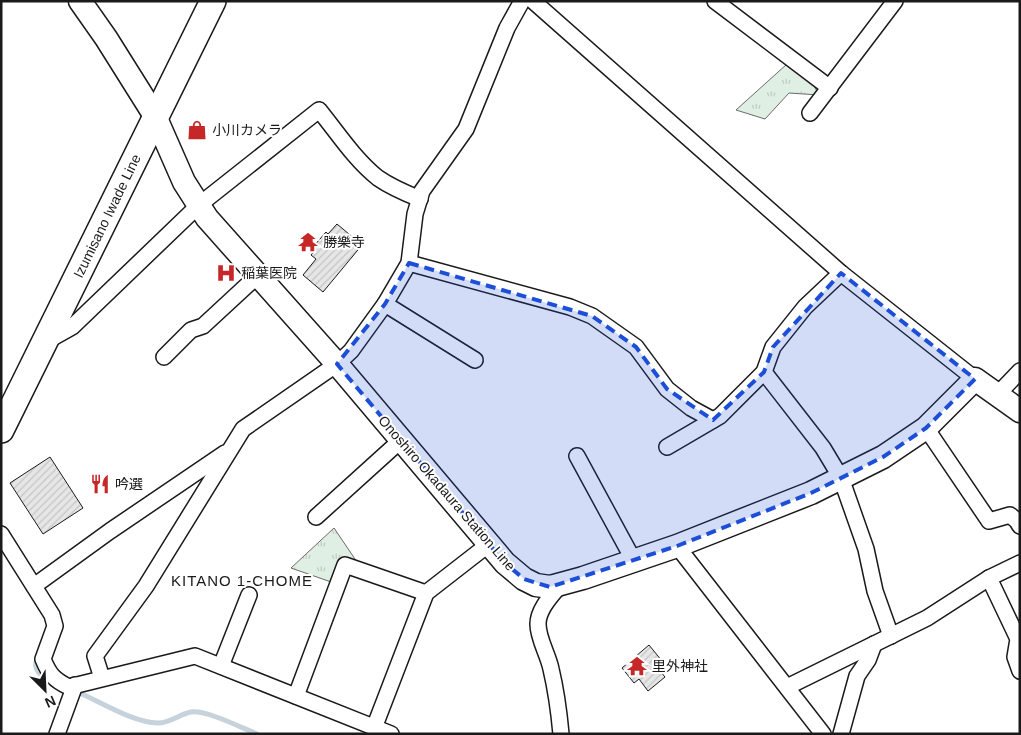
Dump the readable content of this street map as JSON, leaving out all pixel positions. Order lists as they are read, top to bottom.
{
  "streets": {
    "main road": ["Izumisano Iwade Line", "Onoshiro Okadaura Station Line"]
  },
  "crossings": [
    ["Izumisano Iwade Line", "Onoshiro Okadaura Station Line"]
  ],
  "districts": ["KITANO 1-CHOME"],
  "places": {
    "shop": ["小川カメラ"],
    "temple": ["勝樂寺", "里外神社"],
    "hospital": ["稲葉医院"],
    "restaurant": ["吟選"]
  },
  "north": "bottom right"
}
